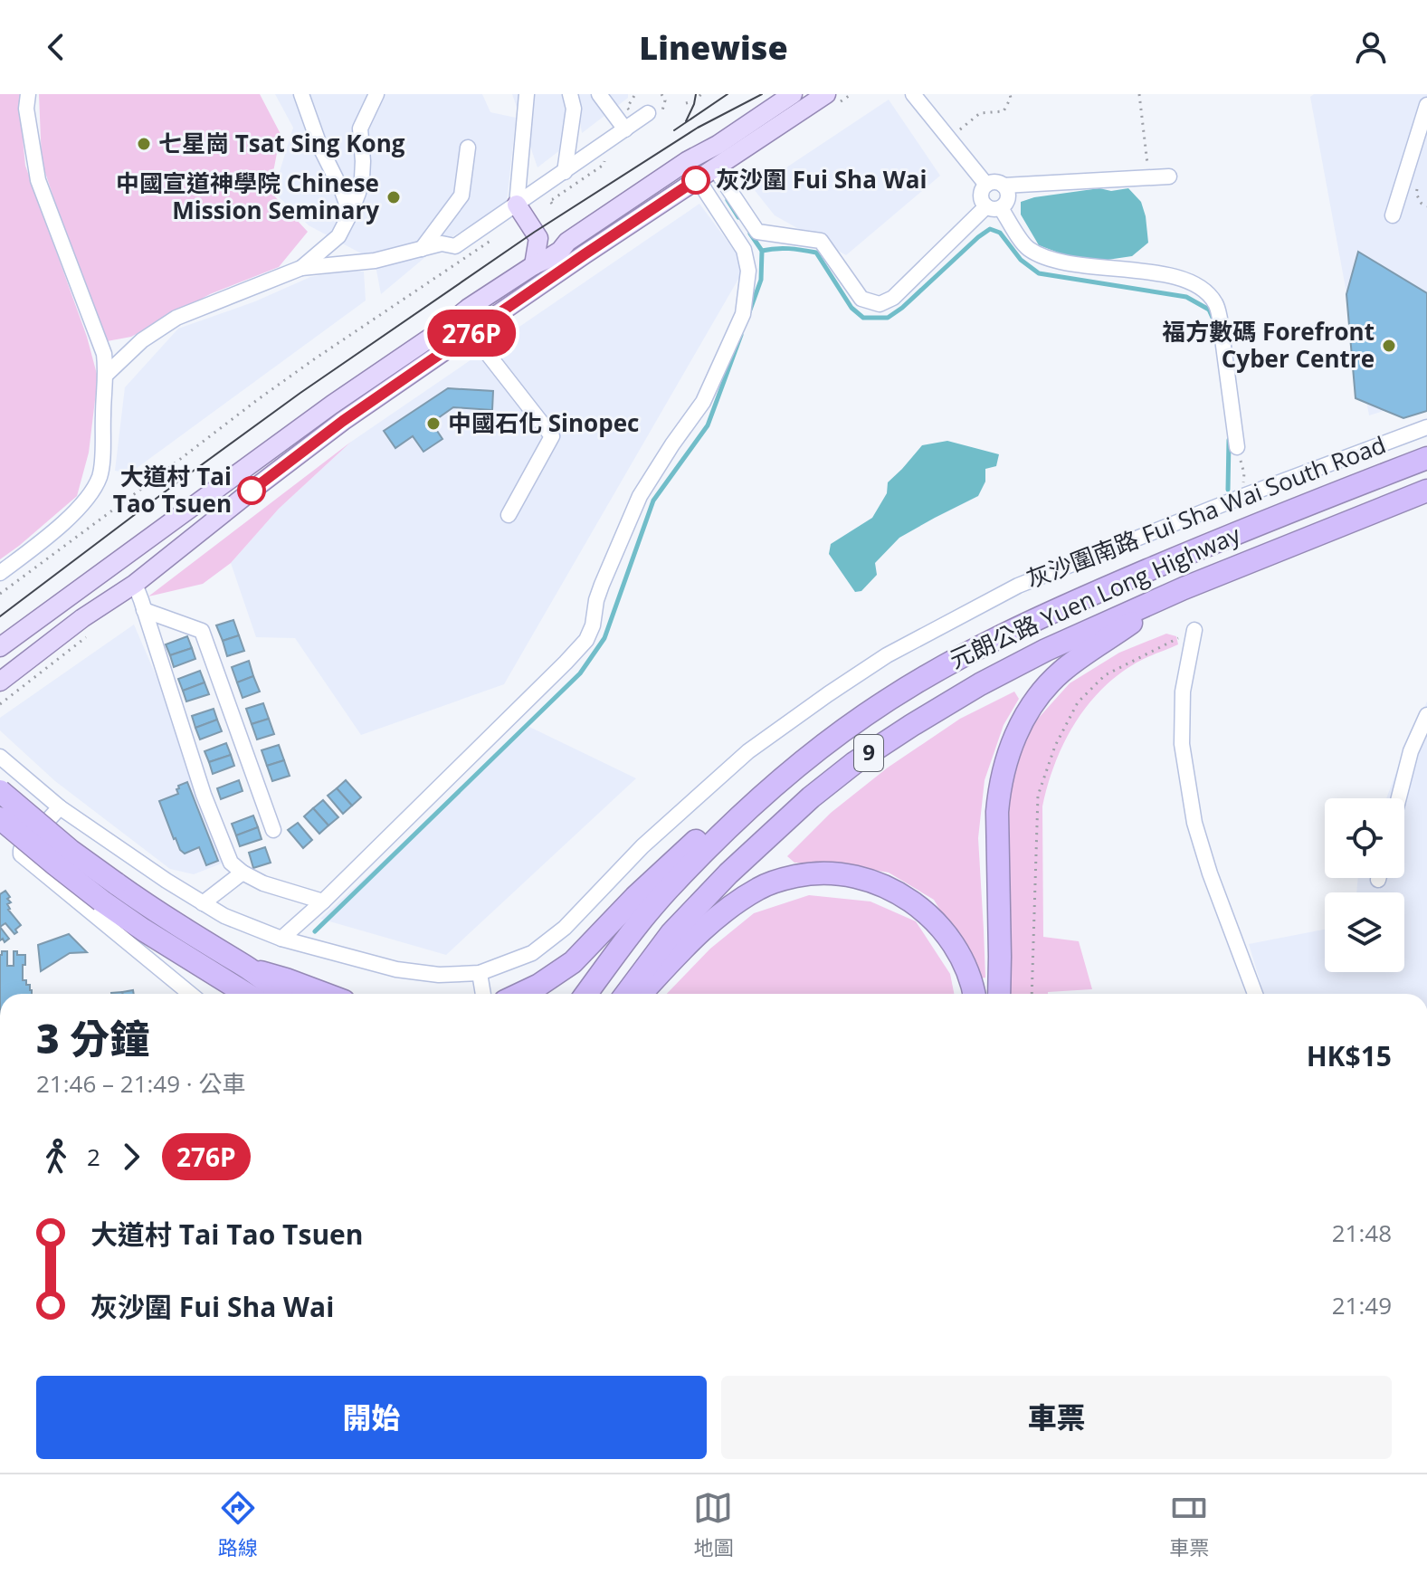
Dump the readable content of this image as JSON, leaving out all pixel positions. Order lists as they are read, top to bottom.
{
  "streets": {
    "highway": ["元朗公路 Yuen Long Highway", "9"],
    "street": ["灰沙圍南路 Fui Sha Wai South Road"]
  },
  "places": [
    "七星崗 Tsat Sing Kong",
    "灰沙圍 Fui Sha Wai",
    "中國宣道神學院 Chinese Mission Seminary",
    "福方數碼 Forefront Cyber Centre",
    "中國石化 Sinopec",
    "大道村 Tai Tao Tsuen"
  ],
  "lines": ["bus line 276P"],
  "page": {
    "header": "Linewise",
    "on_map": "276P",
    "heading": ["3 分鐘", "21:46 – 21:49 · 公車", "HK$15"],
    "legs": ["2", "276P"],
    "list": [
      {
        "name": "大道村 Tai Tao Tsuen",
        "value": "21:48"
      },
      {
        "name": "灰沙圍 Fui Sha Wai",
        "value": "21:49"
      }
    ],
    "buttons": ["開始", "車票"],
    "tabs": ["路線", "地圖", "車票"]
  }
}
